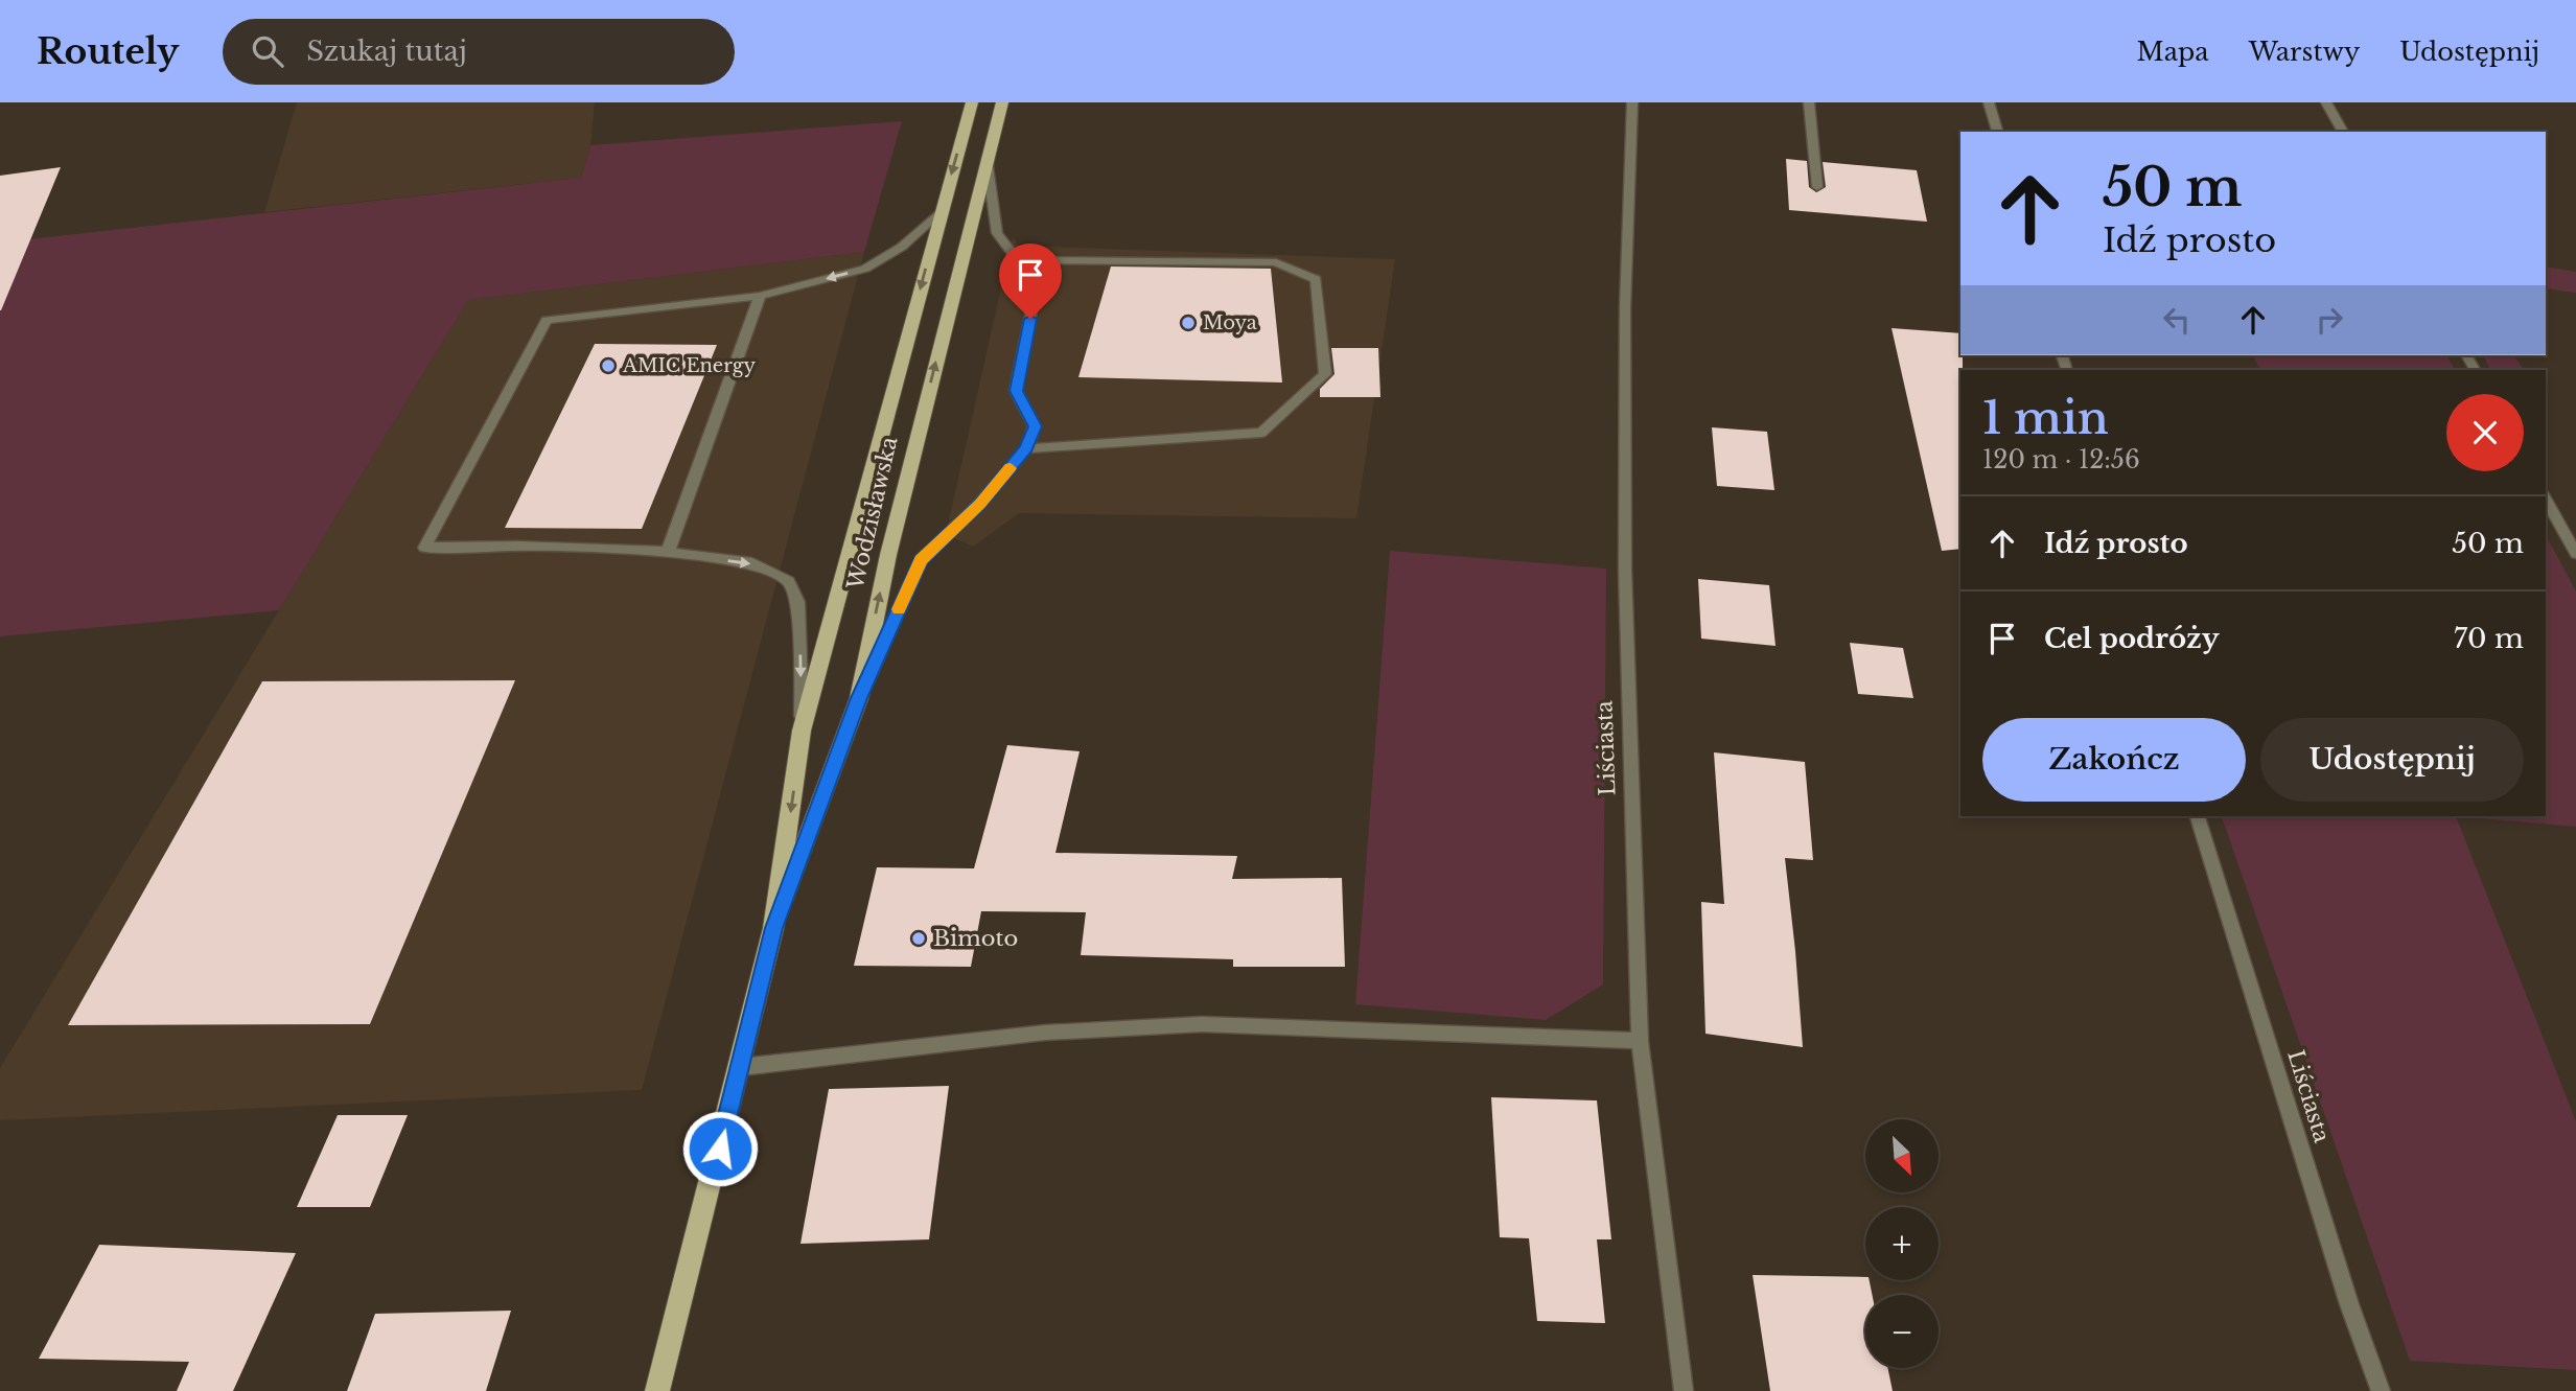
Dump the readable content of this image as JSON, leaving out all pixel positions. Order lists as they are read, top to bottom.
{
  "streets": {
    "main road": ["Wodzisławska"],
    "street": ["Liściasta"]
  },
  "places": ["Moya", "AMIC Energy", "Bimoto"],
  "north": "bottom right",
  "page": {
    "header": "Routely",
    "search": "Szukaj tutaj",
    "nav": ["Mapa", "Warstwy", "Udostępnij"],
    "turn": ["50 m", "Idź prosto"],
    "heading": ["1 min", "120 m · 12:56"],
    "list": [
      {
        "name": "Idź prosto",
        "value": "50 m"
      },
      {
        "name": "Cel podróży",
        "value": "70 m"
      }
    ],
    "buttons": ["Zakończ", "Udostępnij"],
    "map_buttons": ["+", "−"]
  }
}
